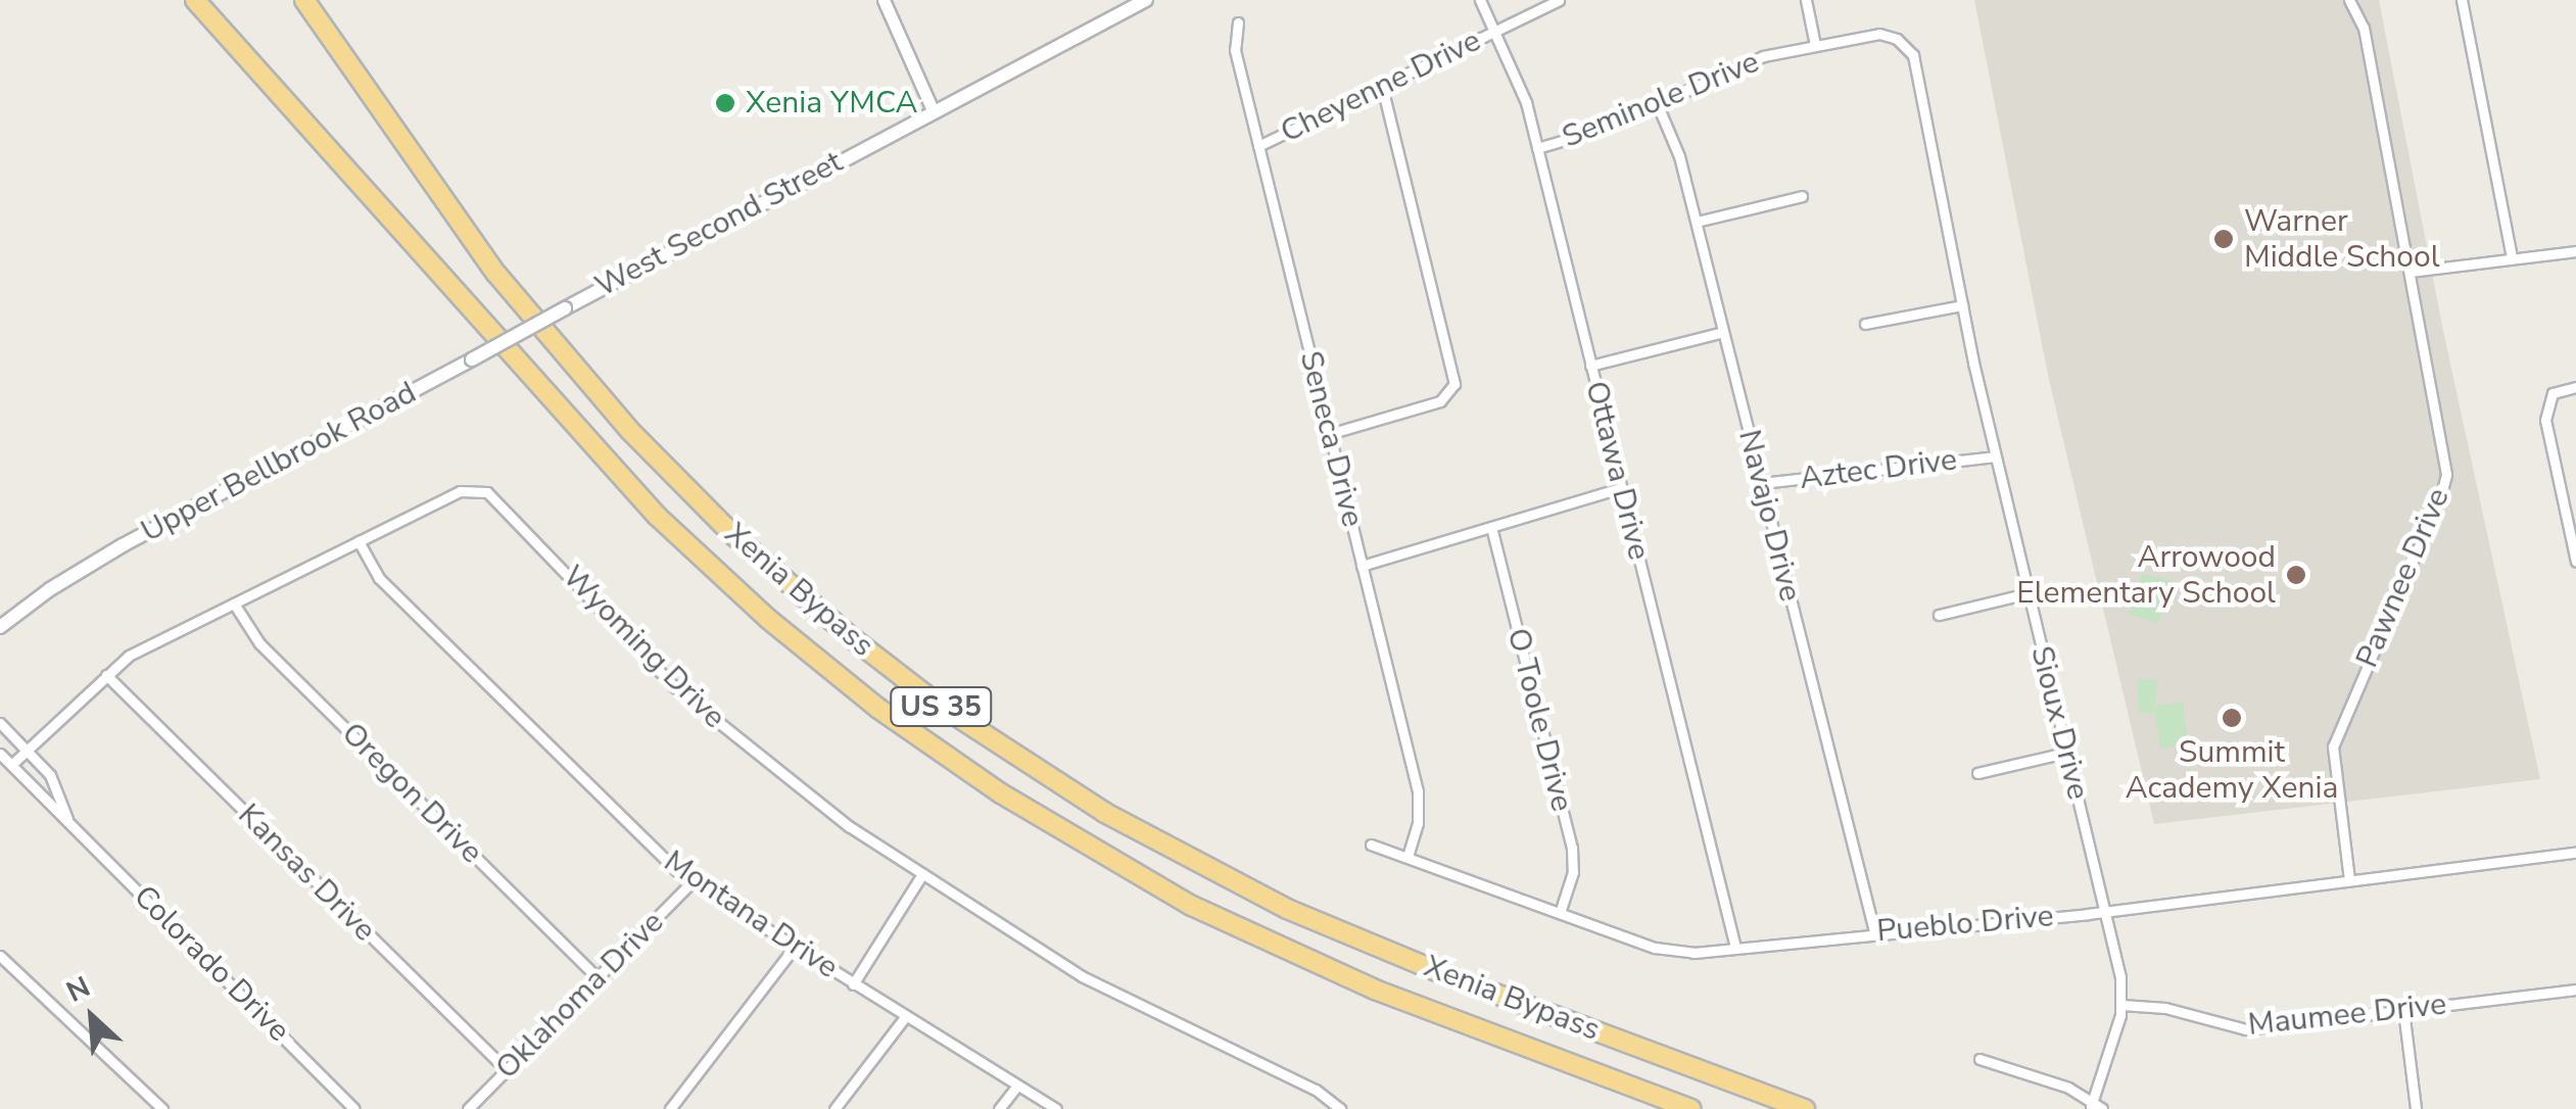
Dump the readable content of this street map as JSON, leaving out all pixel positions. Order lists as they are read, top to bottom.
{
  "streets": {
    "highway": ["Xenia Bypass", "US 35"],
    "main road": ["West Second Street", "Upper Bellbrook Road"],
    "street": [
      "Cheyenne Drive",
      "Seminole Drive",
      "Seneca Drive",
      "Aztec Drive",
      "Ottawa Drive",
      "Navajo Drive",
      "Pawnee Drive",
      "Wyoming Drive",
      "O Toole Drive",
      "Sioux Drive",
      "Oregon Drive",
      "Kansas Drive",
      "Montana Drive",
      "Pueblo Drive",
      "Colorado Drive",
      "Oklahoma Drive",
      "Maumee Drive"
    ]
  },
  "crossings": [
    ["Cheyenne Drive", "Seneca Drive"],
    ["Cheyenne Drive", "Ottawa Drive"],
    ["Seminole Drive", "Ottawa Drive"],
    ["Seminole Drive", "Navajo Drive"],
    ["Seminole Drive", "Sioux Drive"],
    ["West Second Street", "Upper Bellbrook Road"],
    ["Seneca Drive", "Pueblo Drive"],
    ["Aztec Drive", "Navajo Drive"],
    ["Aztec Drive", "Sioux Drive"],
    ["Ottawa Drive", "Pueblo Drive"],
    ["Navajo Drive", "Pueblo Drive"],
    ["Pawnee Drive", "Pueblo Drive"],
    ["Wyoming Drive", "Oregon Drive"],
    ["Wyoming Drive", "Kansas Drive"],
    ["Wyoming Drive", "Montana Drive"],
    ["Wyoming Drive", "Colorado Drive"],
    ["O Toole Drive", "Pueblo Drive"],
    ["Sioux Drive", "Pueblo Drive"],
    ["Sioux Drive", "Maumee Drive"],
    ["Oregon Drive", "Oklahoma Drive"],
    ["Kansas Drive", "Oklahoma Drive"],
    ["Montana Drive", "Oklahoma Drive"]
  ],
  "places": [
    "Xenia YMCA",
    "Warner Middle School",
    "Arrowood Elementary School",
    "Summit Academy Xenia"
  ],
  "north": "top left"
}
